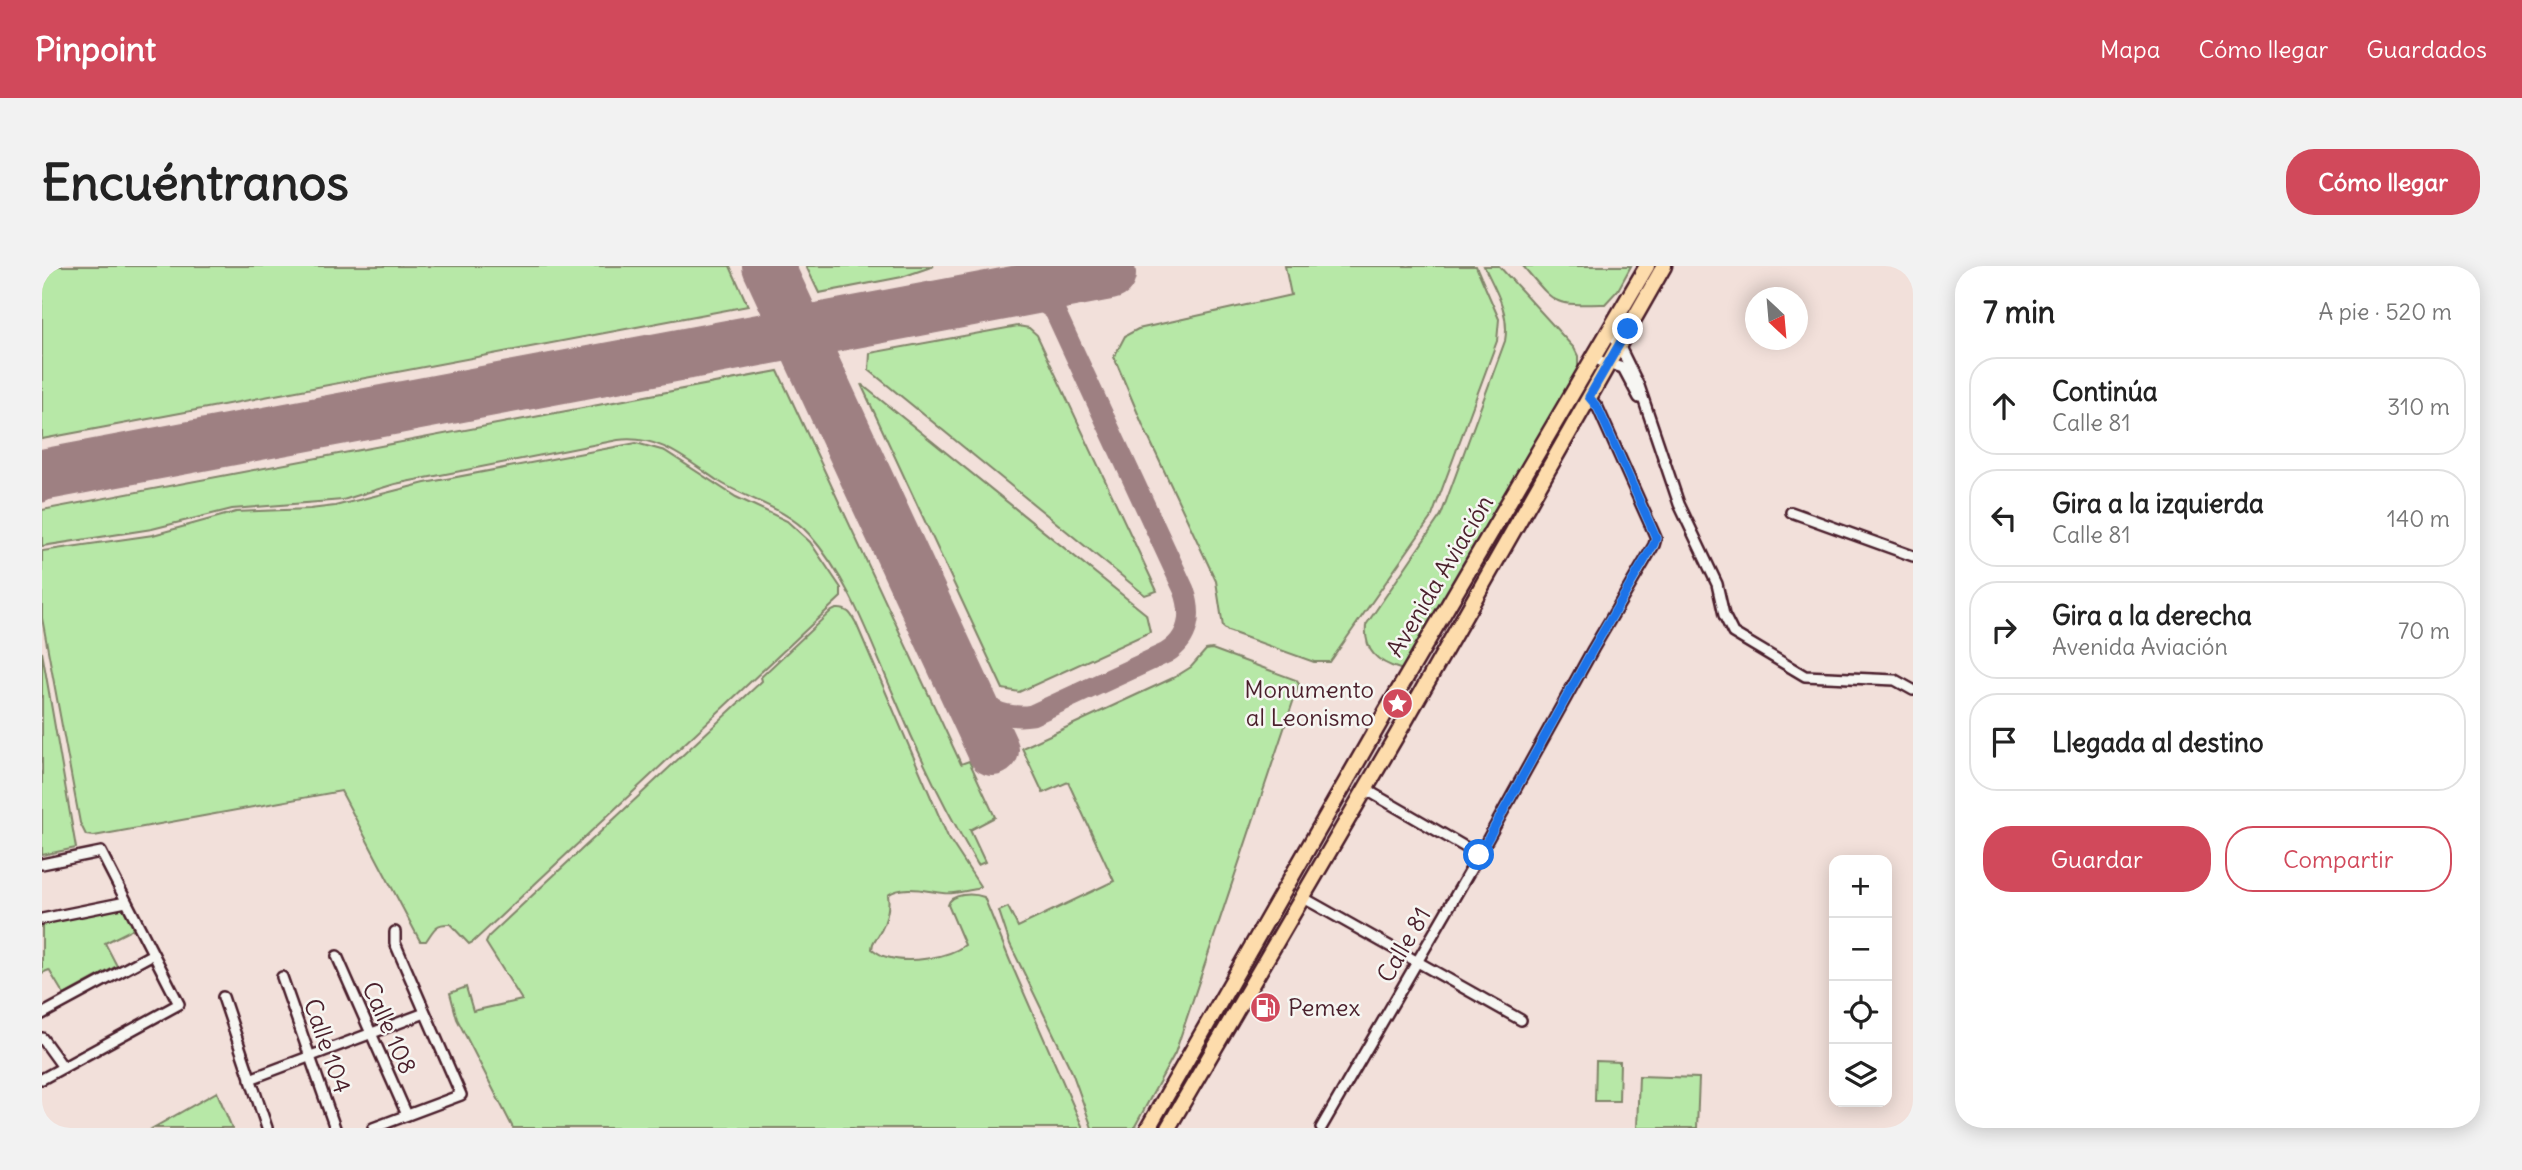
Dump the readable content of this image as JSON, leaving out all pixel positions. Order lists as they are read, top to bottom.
{
  "streets": {
    "main road": ["Avenida Aviación"],
    "street": ["Calle 81", "Calle 108", "Calle 104"]
  },
  "crossings": [
    ["Avenida Aviación", "Calle 81"]
  ],
  "places": {
    "place": ["Monumento al Leonismo"],
    "fuel station": ["Pemex"]
  },
  "north": "bottom right",
  "page": {
    "header": "Pinpoint",
    "nav": ["Mapa", "Cómo llegar", "Guardados"],
    "buttons": [
      "Cómo llegar",
      ["Guardar", "Compartir"]
    ],
    "title": "Encuéntranos",
    "heading": ["7 min", "A pie · 520 m"],
    "list": [
      ["Continúa", "Calle 81", "310 m"],
      ["Gira a la izquierda", "Calle 81", "140 m"],
      ["Gira a la derecha", "Avenida Aviación", "70 m"],
      "Llegada al destino"
    ],
    "map_buttons": ["+", "−"]
  }
}
